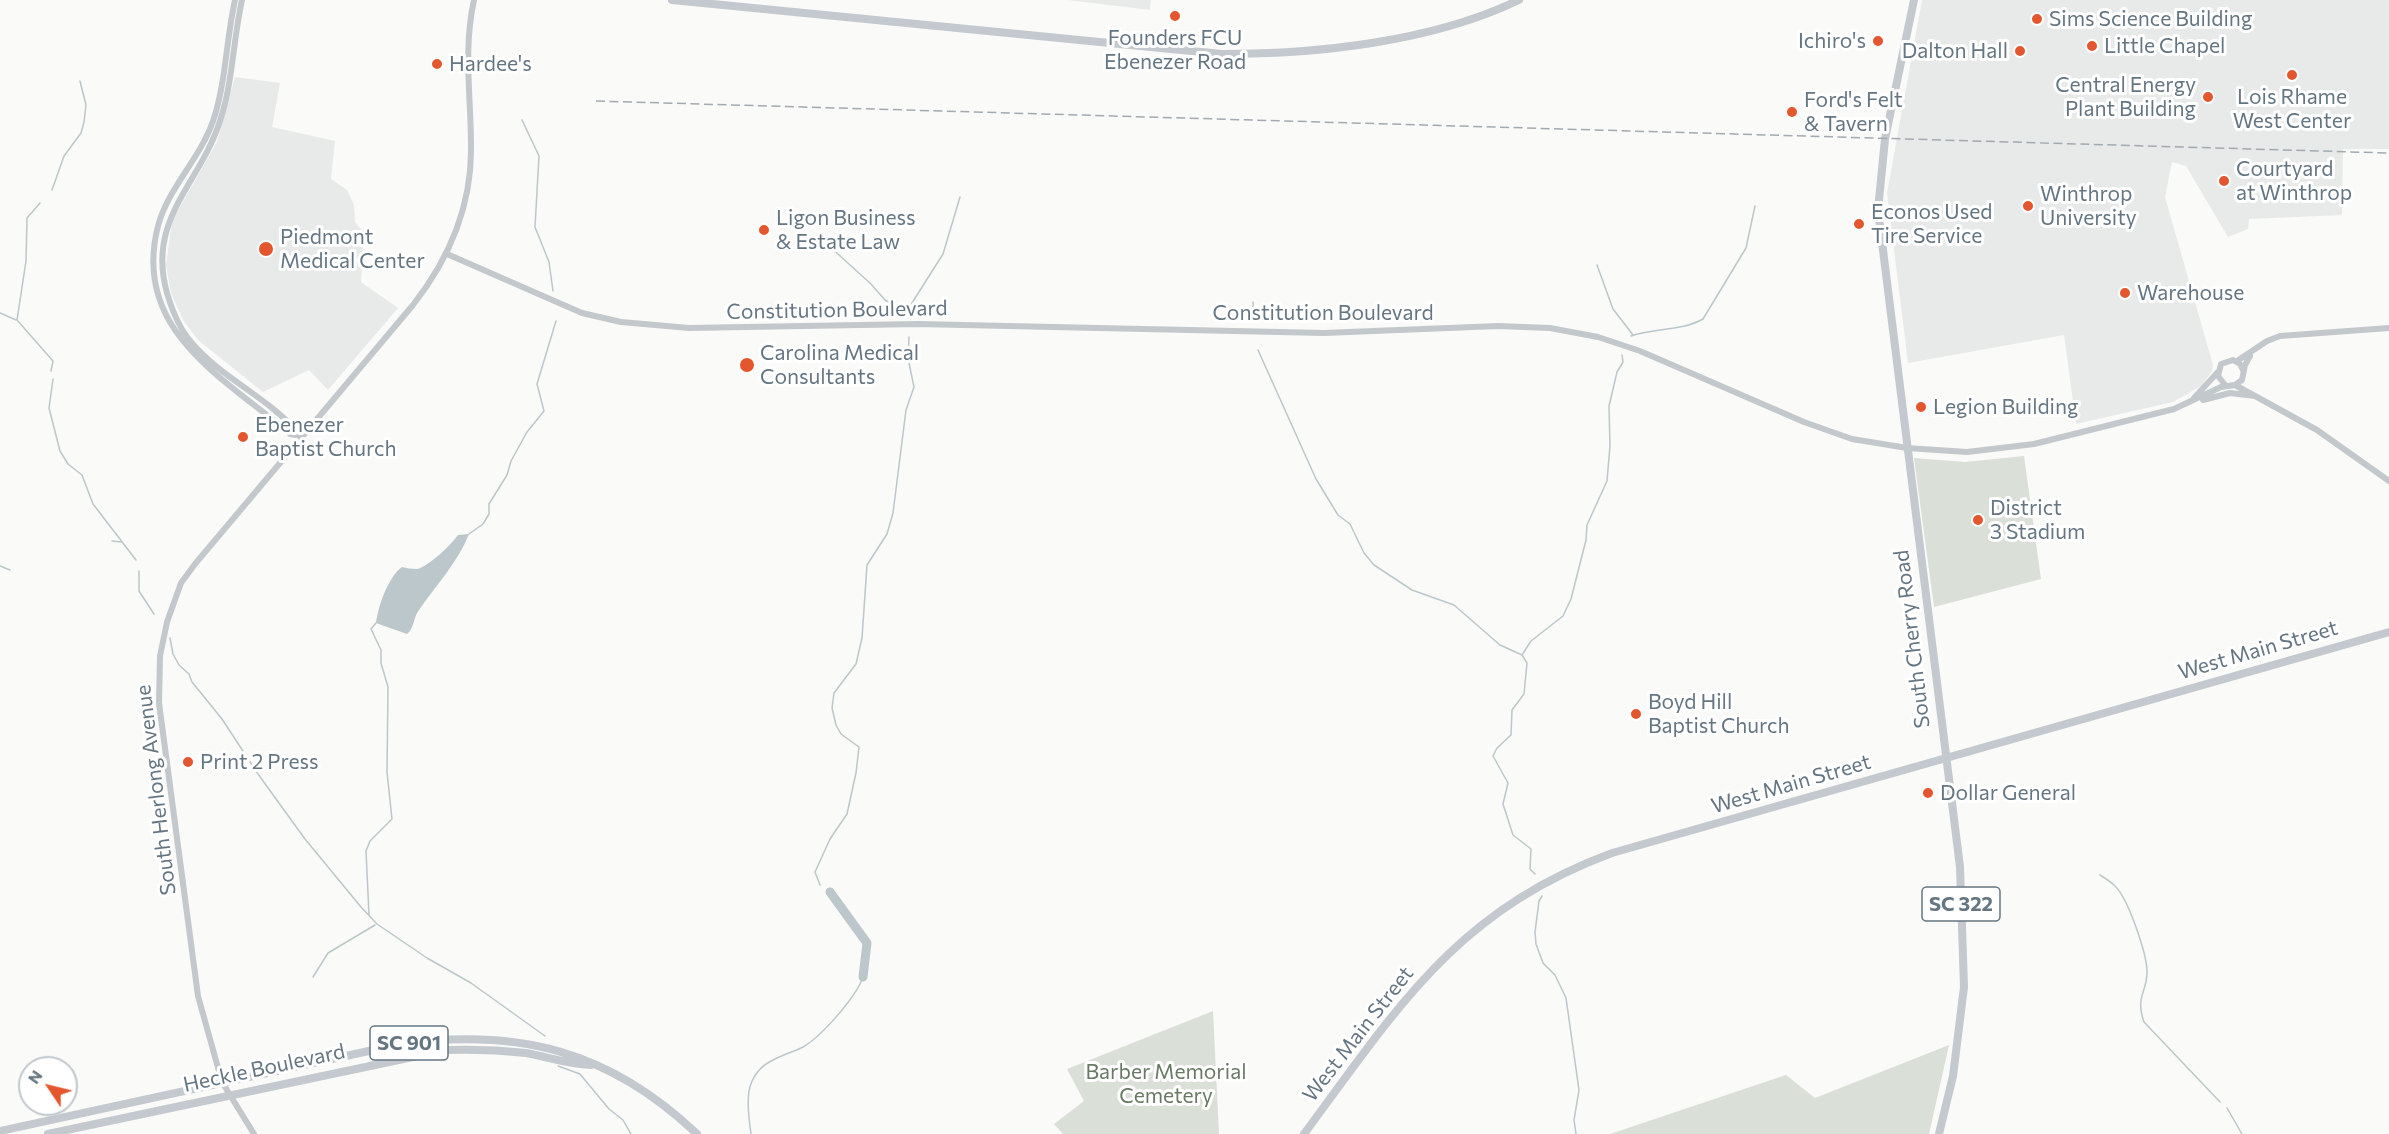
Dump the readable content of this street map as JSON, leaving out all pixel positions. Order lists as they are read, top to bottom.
{
  "streets": {
    "main road": [
      "South Cherry Road",
      "West Main Street",
      "SC 322",
      "SC 901",
      "Heckle Boulevard"
    ],
    "street": ["Constitution Boulevard", "South Herlong Avenue"]
  },
  "crossings": [
    ["Constitution Boulevard", "South Cherry Road"],
    ["Constitution Boulevard", "South Herlong Avenue"],
    ["South Cherry Road", "West Main Street"],
    ["South Herlong Avenue", "SC 901"],
    ["South Herlong Avenue", "Heckle Boulevard"],
    ["SC 901", "Heckle Boulevard"]
  ],
  "parks": ["Barber Memorial Cemetery"],
  "places": [
    "Founders FCU Ebenezer Road",
    "Sims Science Building",
    "Ichiro's",
    "Little Chapel",
    "Dalton Hall",
    "Hardee's",
    "Lois Rhame West Center",
    "Central Energy Plant Building",
    "Ford's Felt & Tavern",
    "Courtyard at Winthrop",
    "Winthrop University",
    "Econos Used Tire Service",
    "Ligon Business & Estate Law",
    "Piedmont Medical Center",
    "Warehouse",
    "Carolina Medical Consultants",
    "Legion Building",
    "Ebenezer Baptist Church",
    "District 3 Stadium",
    "Boyd Hill Baptist Church",
    "Print 2 Press",
    "Dollar General"
  ],
  "north": "top left"
}
